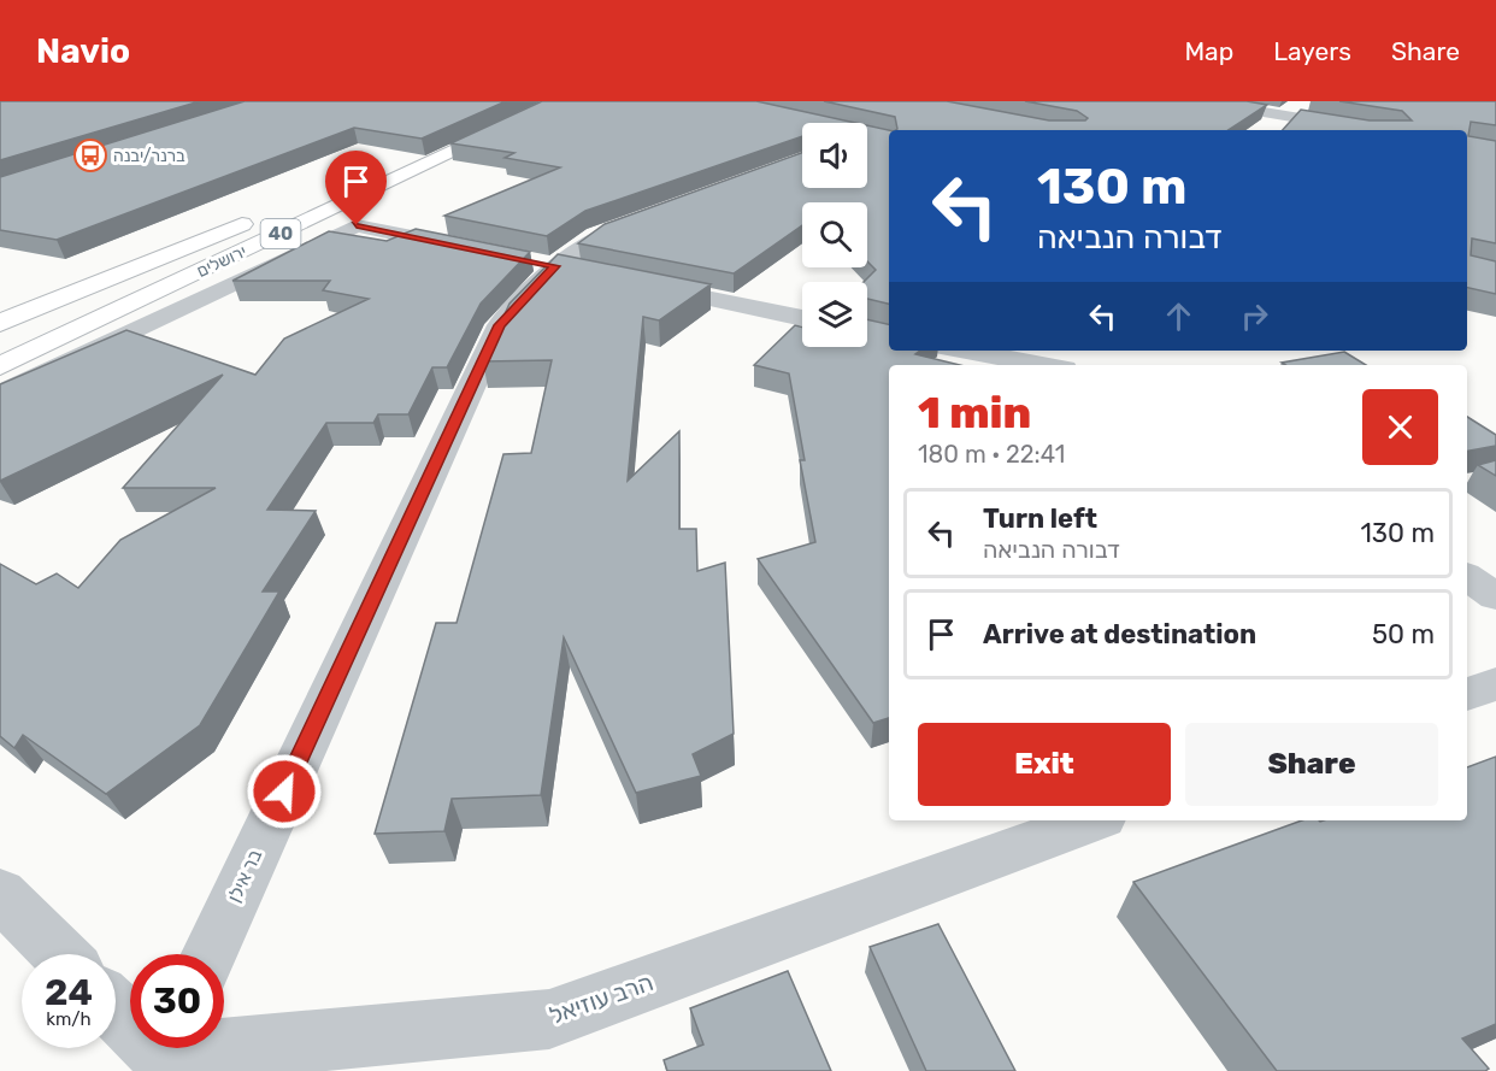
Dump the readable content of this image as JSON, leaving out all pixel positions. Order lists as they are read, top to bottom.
{
  "streets": {
    "highway": ["40", "ירושלים"],
    "street": ["בר אילן", "הרב עוזיאל"]
  },
  "places": {
    "bus stop": ["ברנר/יבנה"]
  },
  "page": {
    "header": "Navio",
    "nav": ["Map", "Layers", "Share"],
    "turn": ["130 m", "דבורה הנביאה"],
    "heading": ["1 min", "180 m · 22:41"],
    "list": [
      {
        "name": "Turn left",
        "note": "דבורה הנביאה",
        "value": "130 m"
      },
      {
        "name": "Arrive at destination",
        "value": "50 m"
      }
    ],
    "buttons": ["Exit", "Share"],
    "speed": "24 km/h",
    "limit": "30"
  }
}
